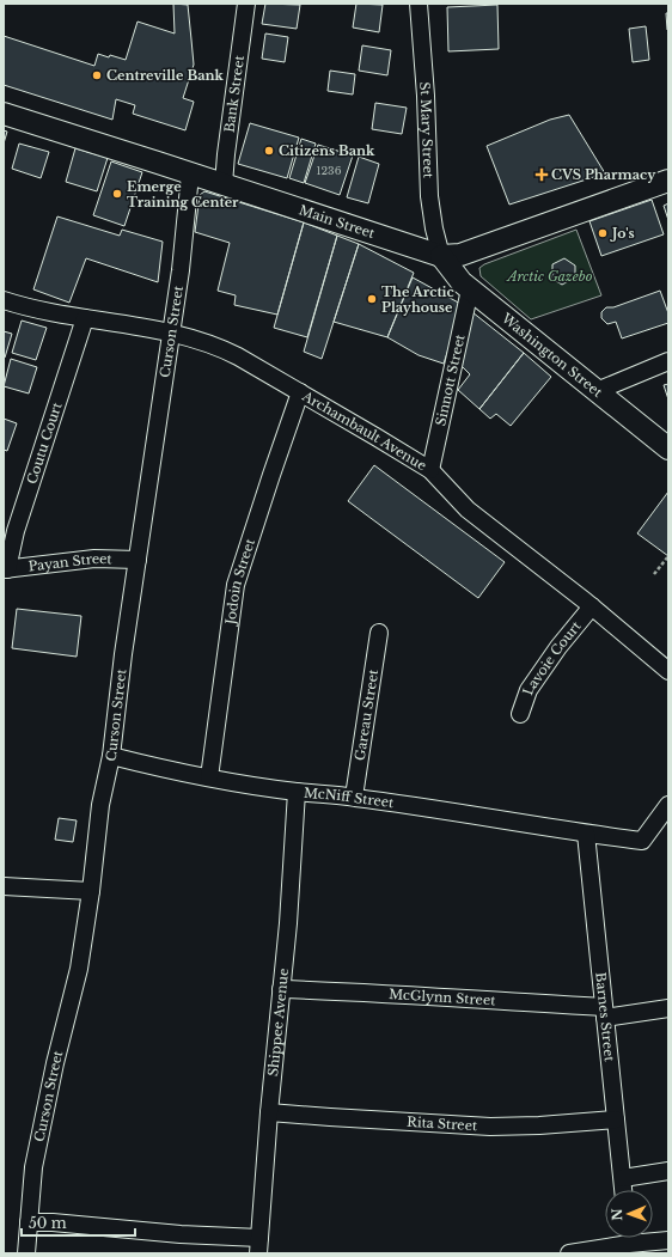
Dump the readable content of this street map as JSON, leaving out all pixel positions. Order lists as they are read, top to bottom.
{
  "streets": {
    "main road": ["Main Street", "Washington Street"],
    "street": [
      "Bank Street",
      "St Mary Street",
      "Curson Street",
      "Sinnott Street",
      "Archambault Avenue",
      "Coutu Court",
      "Payan Street",
      "Jodoin Street",
      "Lavoie Court",
      "Gareau Street",
      "McNiff Street",
      "McGlynn Street",
      "Barnes Street",
      "Shippee Avenue",
      "Rita Street"
    ]
  },
  "crossings": [
    ["Bank Street", "Main Street"],
    ["St Mary Street", "Main Street"],
    ["St Mary Street", "Washington Street"],
    ["Main Street", "Curson Street"],
    ["Main Street", "Washington Street"],
    ["Curson Street", "Archambault Avenue"],
    ["Curson Street", "Payan Street"],
    ["Curson Street", "McNiff Street"],
    ["Washington Street", "Sinnott Street"],
    ["Sinnott Street", "Archambault Avenue"],
    ["Archambault Avenue", "Coutu Court"],
    ["Archambault Avenue", "Jodoin Street"],
    ["Archambault Avenue", "Lavoie Court"],
    ["Coutu Court", "Payan Street"],
    ["Jodoin Street", "McNiff Street"],
    ["Gareau Street", "McNiff Street"],
    ["McNiff Street", "Barnes Street"],
    ["McNiff Street", "Shippee Avenue"],
    ["McGlynn Street", "Barnes Street"],
    ["McGlynn Street", "Shippee Avenue"],
    ["Barnes Street", "Rita Street"],
    ["Shippee Avenue", "Rita Street"]
  ],
  "parks": ["Arctic Gazebo"],
  "places": {
    "other": [
      "Centreville Bank",
      "Citizens Bank",
      "Emerge Training Center",
      "Jo's",
      "The Arctic Playhouse"
    ],
    "health": ["CVS Pharmacy"]
  },
  "house_numbers": ["1236"],
  "scale_bar": "50 m",
  "north": "left"
}
